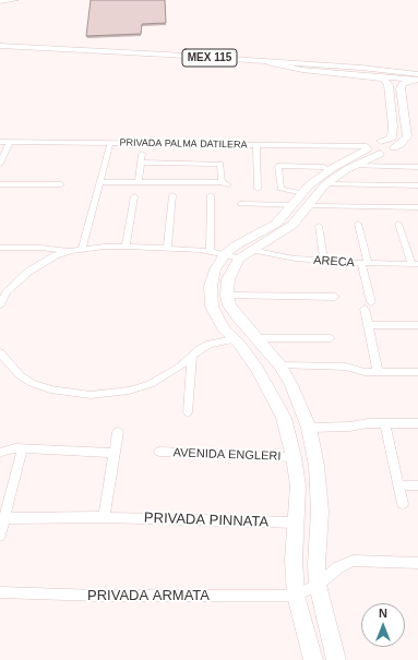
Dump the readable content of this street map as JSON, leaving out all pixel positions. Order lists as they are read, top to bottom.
{
  "streets": {
    "main road": ["MEX 115"],
    "street": [
      "PRIVADA PALMA DATILERA",
      "ARECA",
      "AVENIDA ENGLERI",
      "PRIVADA PINNATA",
      "PRIVADA ARMATA"
    ]
  },
  "north": "top"
}
